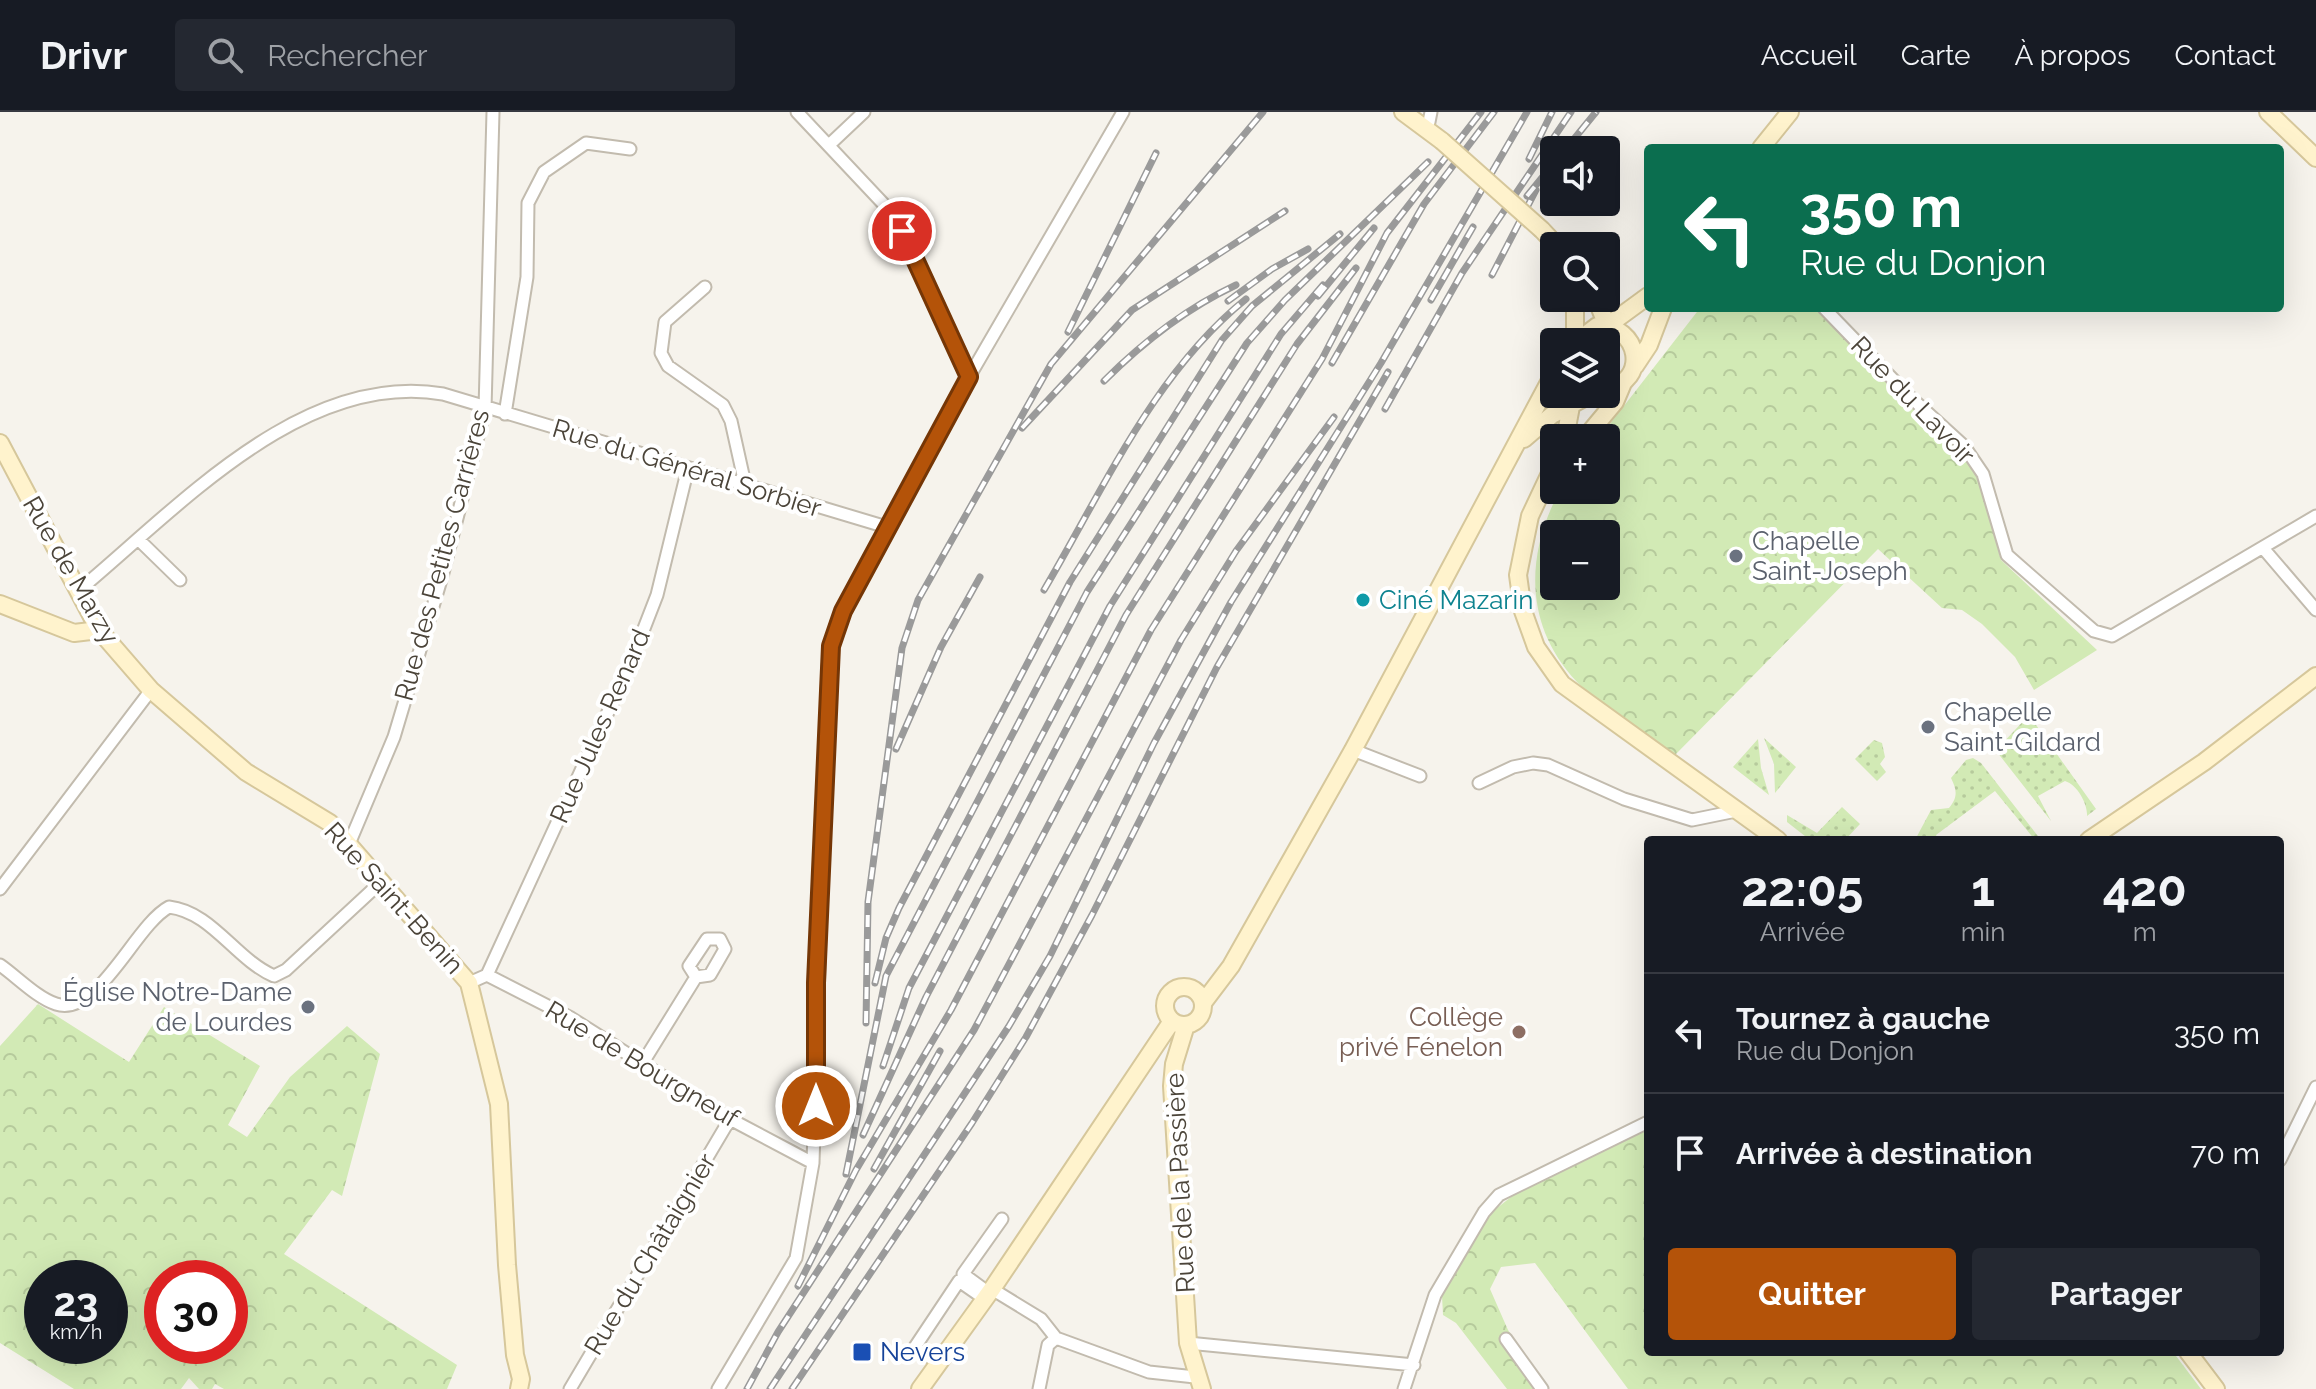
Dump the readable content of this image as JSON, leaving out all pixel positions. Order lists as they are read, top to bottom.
{
  "streets": {
    "main road": ["Rue de Marzy", "Rue Saint-Benin", "Rue de la Passière"],
    "street": [
      "Rue du Lavoir",
      "Rue du Général Sorbier",
      "Rue des Petites Carrières",
      "Rue Jules Renard",
      "Rue de Bourgneuf",
      "Rue du Châtaignier"
    ]
  },
  "crossings": [
    ["Rue du Général Sorbier", "Rue des Petites Carrières"],
    ["Rue du Général Sorbier", "Rue de Marzy"],
    ["Rue du Général Sorbier", "Rue Jules Renard"],
    ["Rue des Petites Carrières", "Rue Saint-Benin"],
    ["Rue de Marzy", "Rue Saint-Benin"],
    ["Rue Jules Renard", "Rue de Bourgneuf"],
    ["Rue de Bourgneuf", "Rue du Châtaignier"]
  ],
  "places": {
    "other": [
      "Chapelle Saint-Joseph",
      "Ciné Mazarin",
      "Chapelle Saint-Gildard",
      "Église Notre-Dame de Lourdes",
      "Collège privé Fénelon"
    ],
    "transit": ["Nevers"]
  },
  "page": {
    "header": "Drivr",
    "search": "Rechercher",
    "nav": [
      "Accueil",
      "Carte",
      "À propos",
      "Contact"
    ],
    "map_buttons": ["+", "−"],
    "turn": ["350 m", "Rue du Donjon"],
    "eta": [
      "22:05",
      "Arrivée",
      "1",
      "min",
      "420",
      "m"
    ],
    "list": [
      {
        "name": "Tournez à gauche",
        "note": "Rue du Donjon",
        "value": "350 m"
      },
      {
        "name": "Arrivée à destination",
        "value": "70 m"
      }
    ],
    "buttons": ["Quitter", "Partager"],
    "speed": "23 km/h",
    "limit": "30"
  }
}
